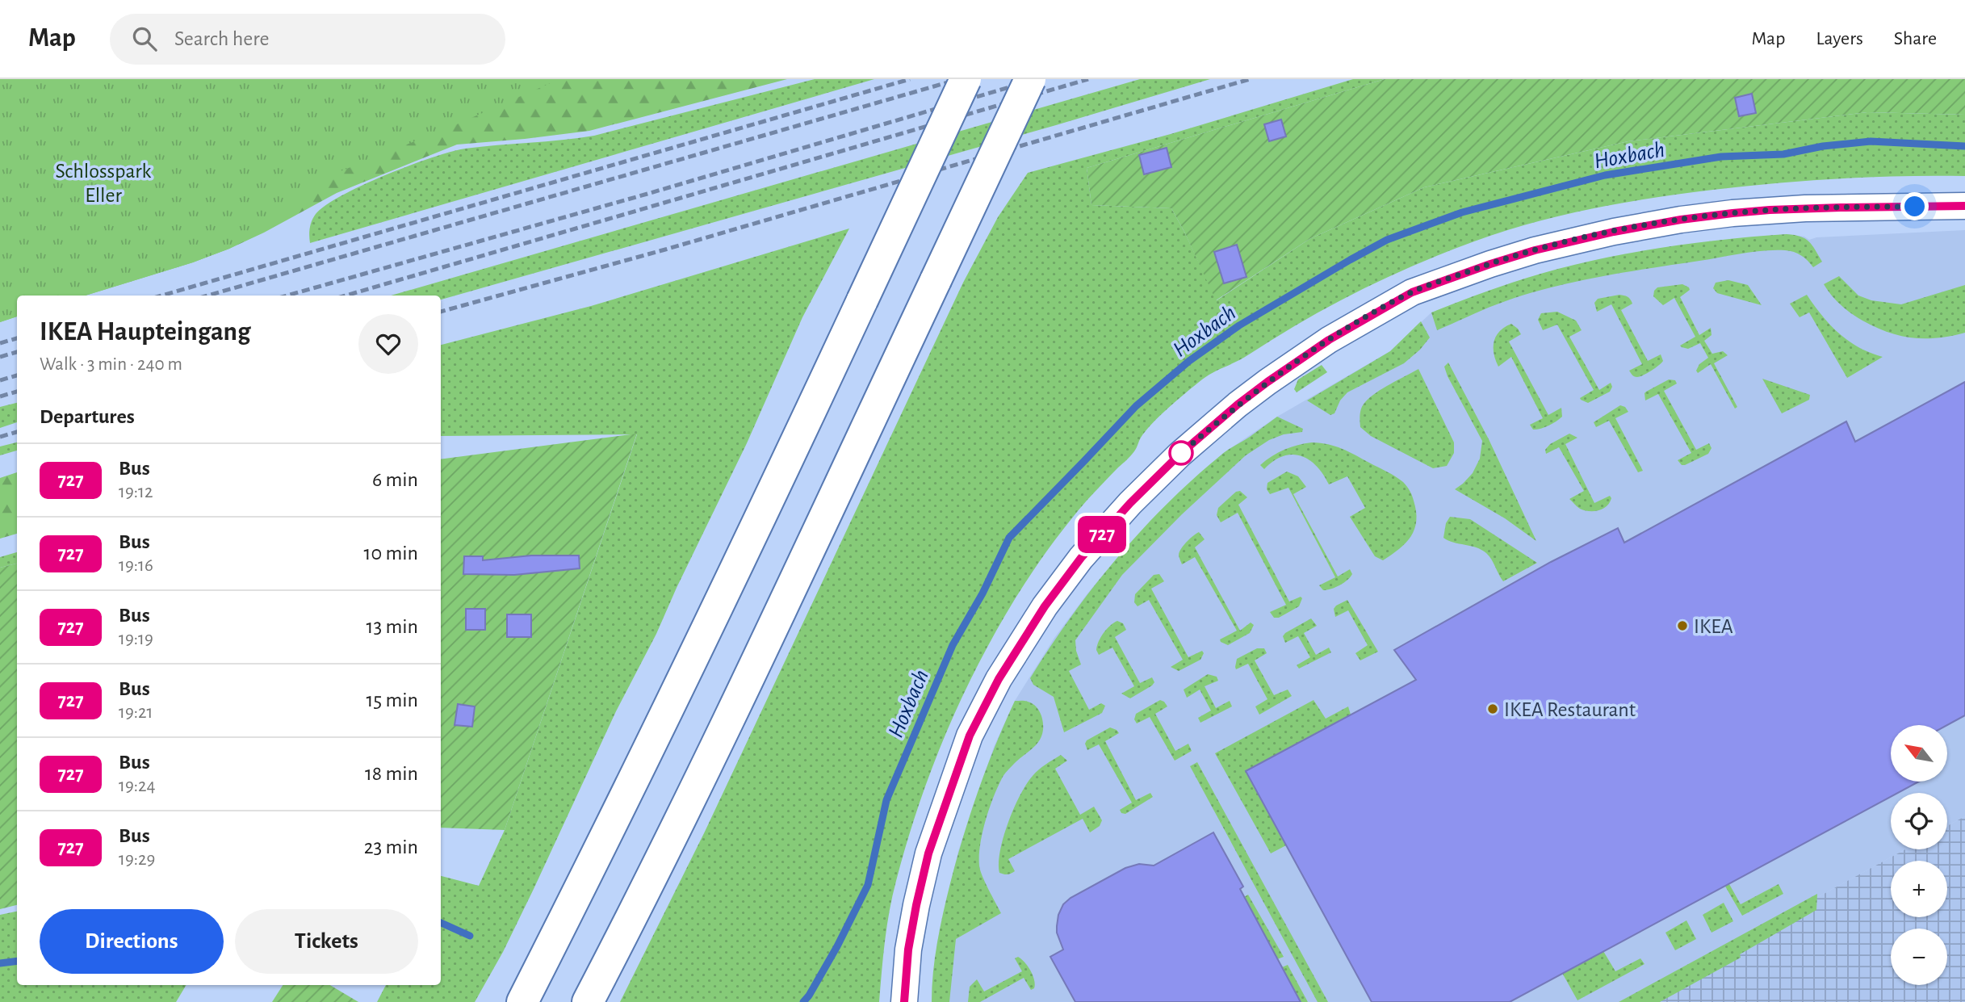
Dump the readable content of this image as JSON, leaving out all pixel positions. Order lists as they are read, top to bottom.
{
  "water": ["Hoxbach"],
  "parks": ["Schlosspark Eller"],
  "places": ["IKEA", "IKEA Restaurant"],
  "lines": ["bus line 727"],
  "north": "top left",
  "page": {
    "header": "Map",
    "search": "Search here",
    "nav": ["Map", "Layers", "Share"],
    "on_map": "727",
    "heading": [
      ["IKEA Haupteingang", "Walk · 3 min · 240 m"],
      "Departures"
    ],
    "list": [
      {
        "mark": "727",
        "name": "Bus",
        "note": "19:12",
        "value": "6 min"
      },
      {
        "mark": "727",
        "name": "Bus",
        "note": "19:16",
        "value": "10 min"
      },
      {
        "mark": "727",
        "name": "Bus",
        "note": "19:19",
        "value": "13 min"
      },
      {
        "mark": "727",
        "name": "Bus",
        "note": "19:21",
        "value": "15 min"
      },
      {
        "mark": "727",
        "name": "Bus",
        "note": "19:24",
        "value": "18 min"
      },
      {
        "mark": "727",
        "name": "Bus",
        "note": "19:29",
        "value": "23 min"
      }
    ],
    "map_buttons": ["+", "−"],
    "buttons": ["Directions", "Tickets"]
  }
}
